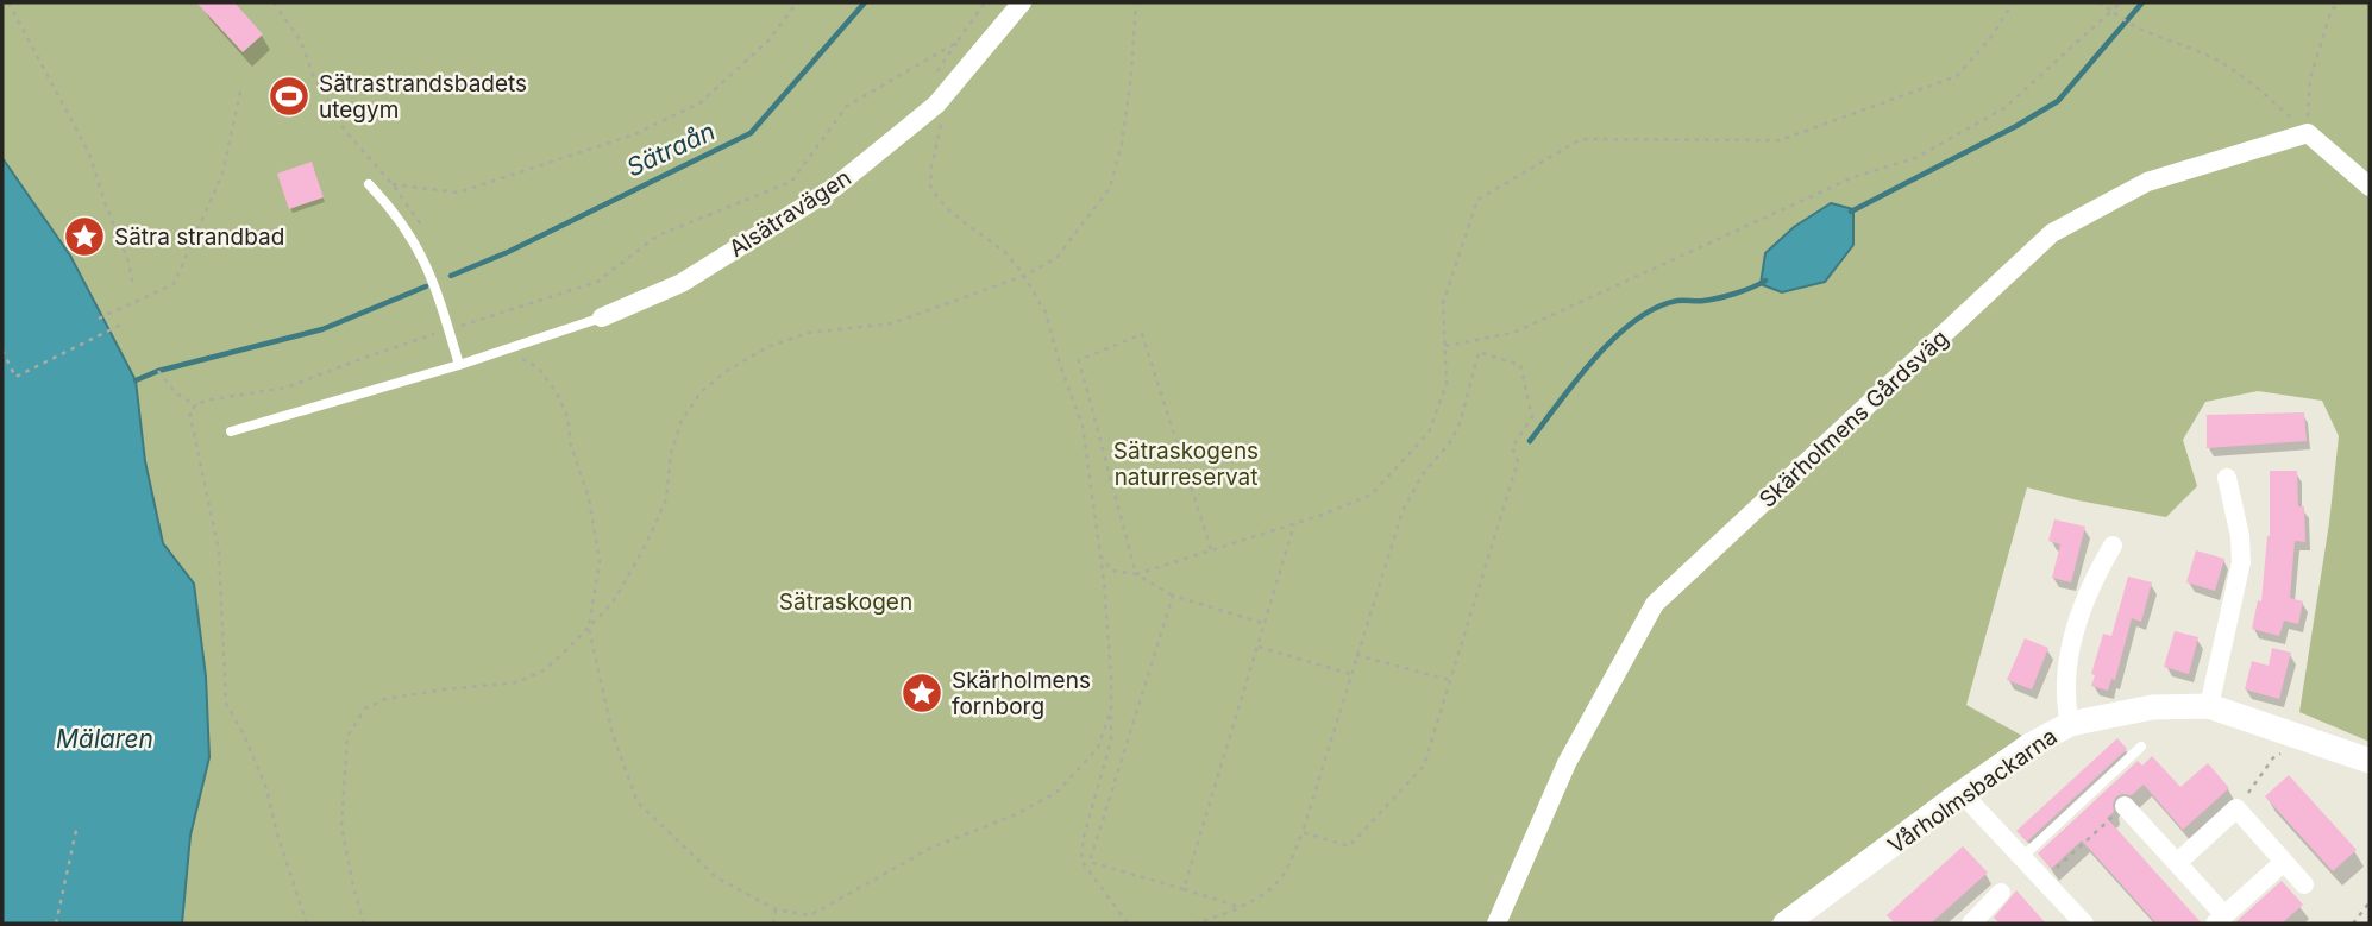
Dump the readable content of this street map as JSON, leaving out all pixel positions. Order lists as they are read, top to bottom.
{
  "streets": {
    "street": ["Alsätravägen", "Skärholmens Gårdsväg", "Vårholmsbackarna"]
  },
  "water": ["Sätraån", "Mälaren"],
  "parks": ["Sätraskogens naturreservat", "Sätraskogen"],
  "places": {
    "sports": ["Sätrastrandsbadets utegym"],
    "place": ["Sätra strandbad", "Skärholmens fornborg"]
  }
}
